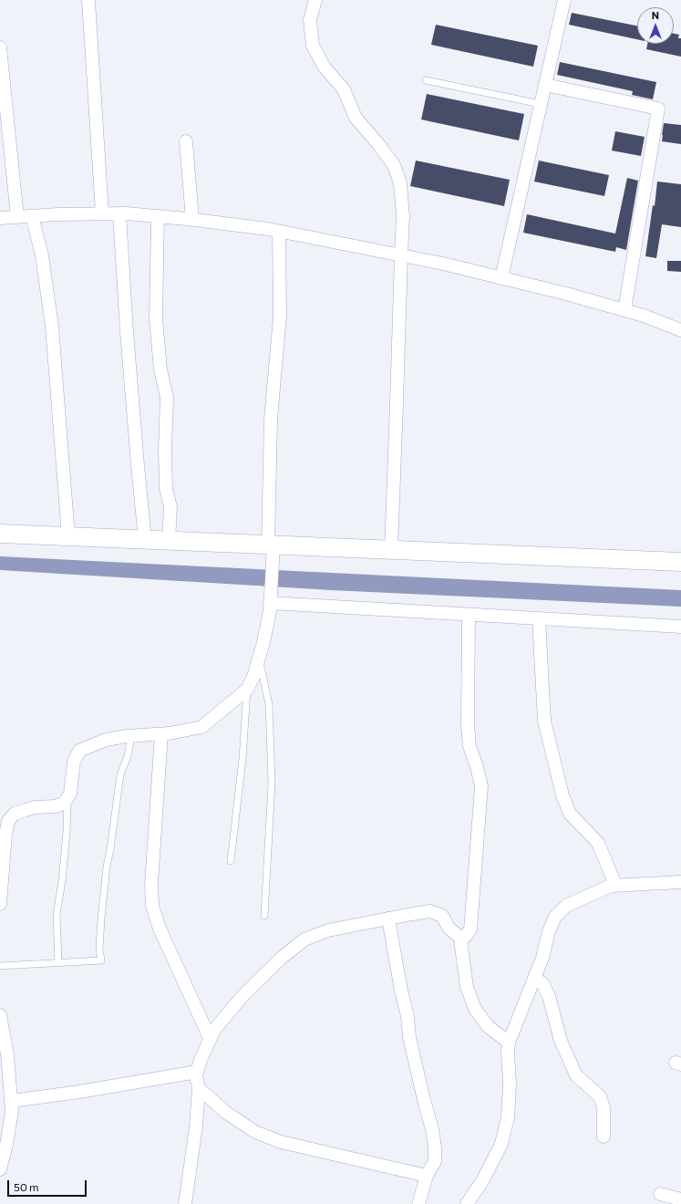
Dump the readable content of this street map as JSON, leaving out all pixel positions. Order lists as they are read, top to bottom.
{
  "scale_bar": "50 m",
  "north": "top"
}
